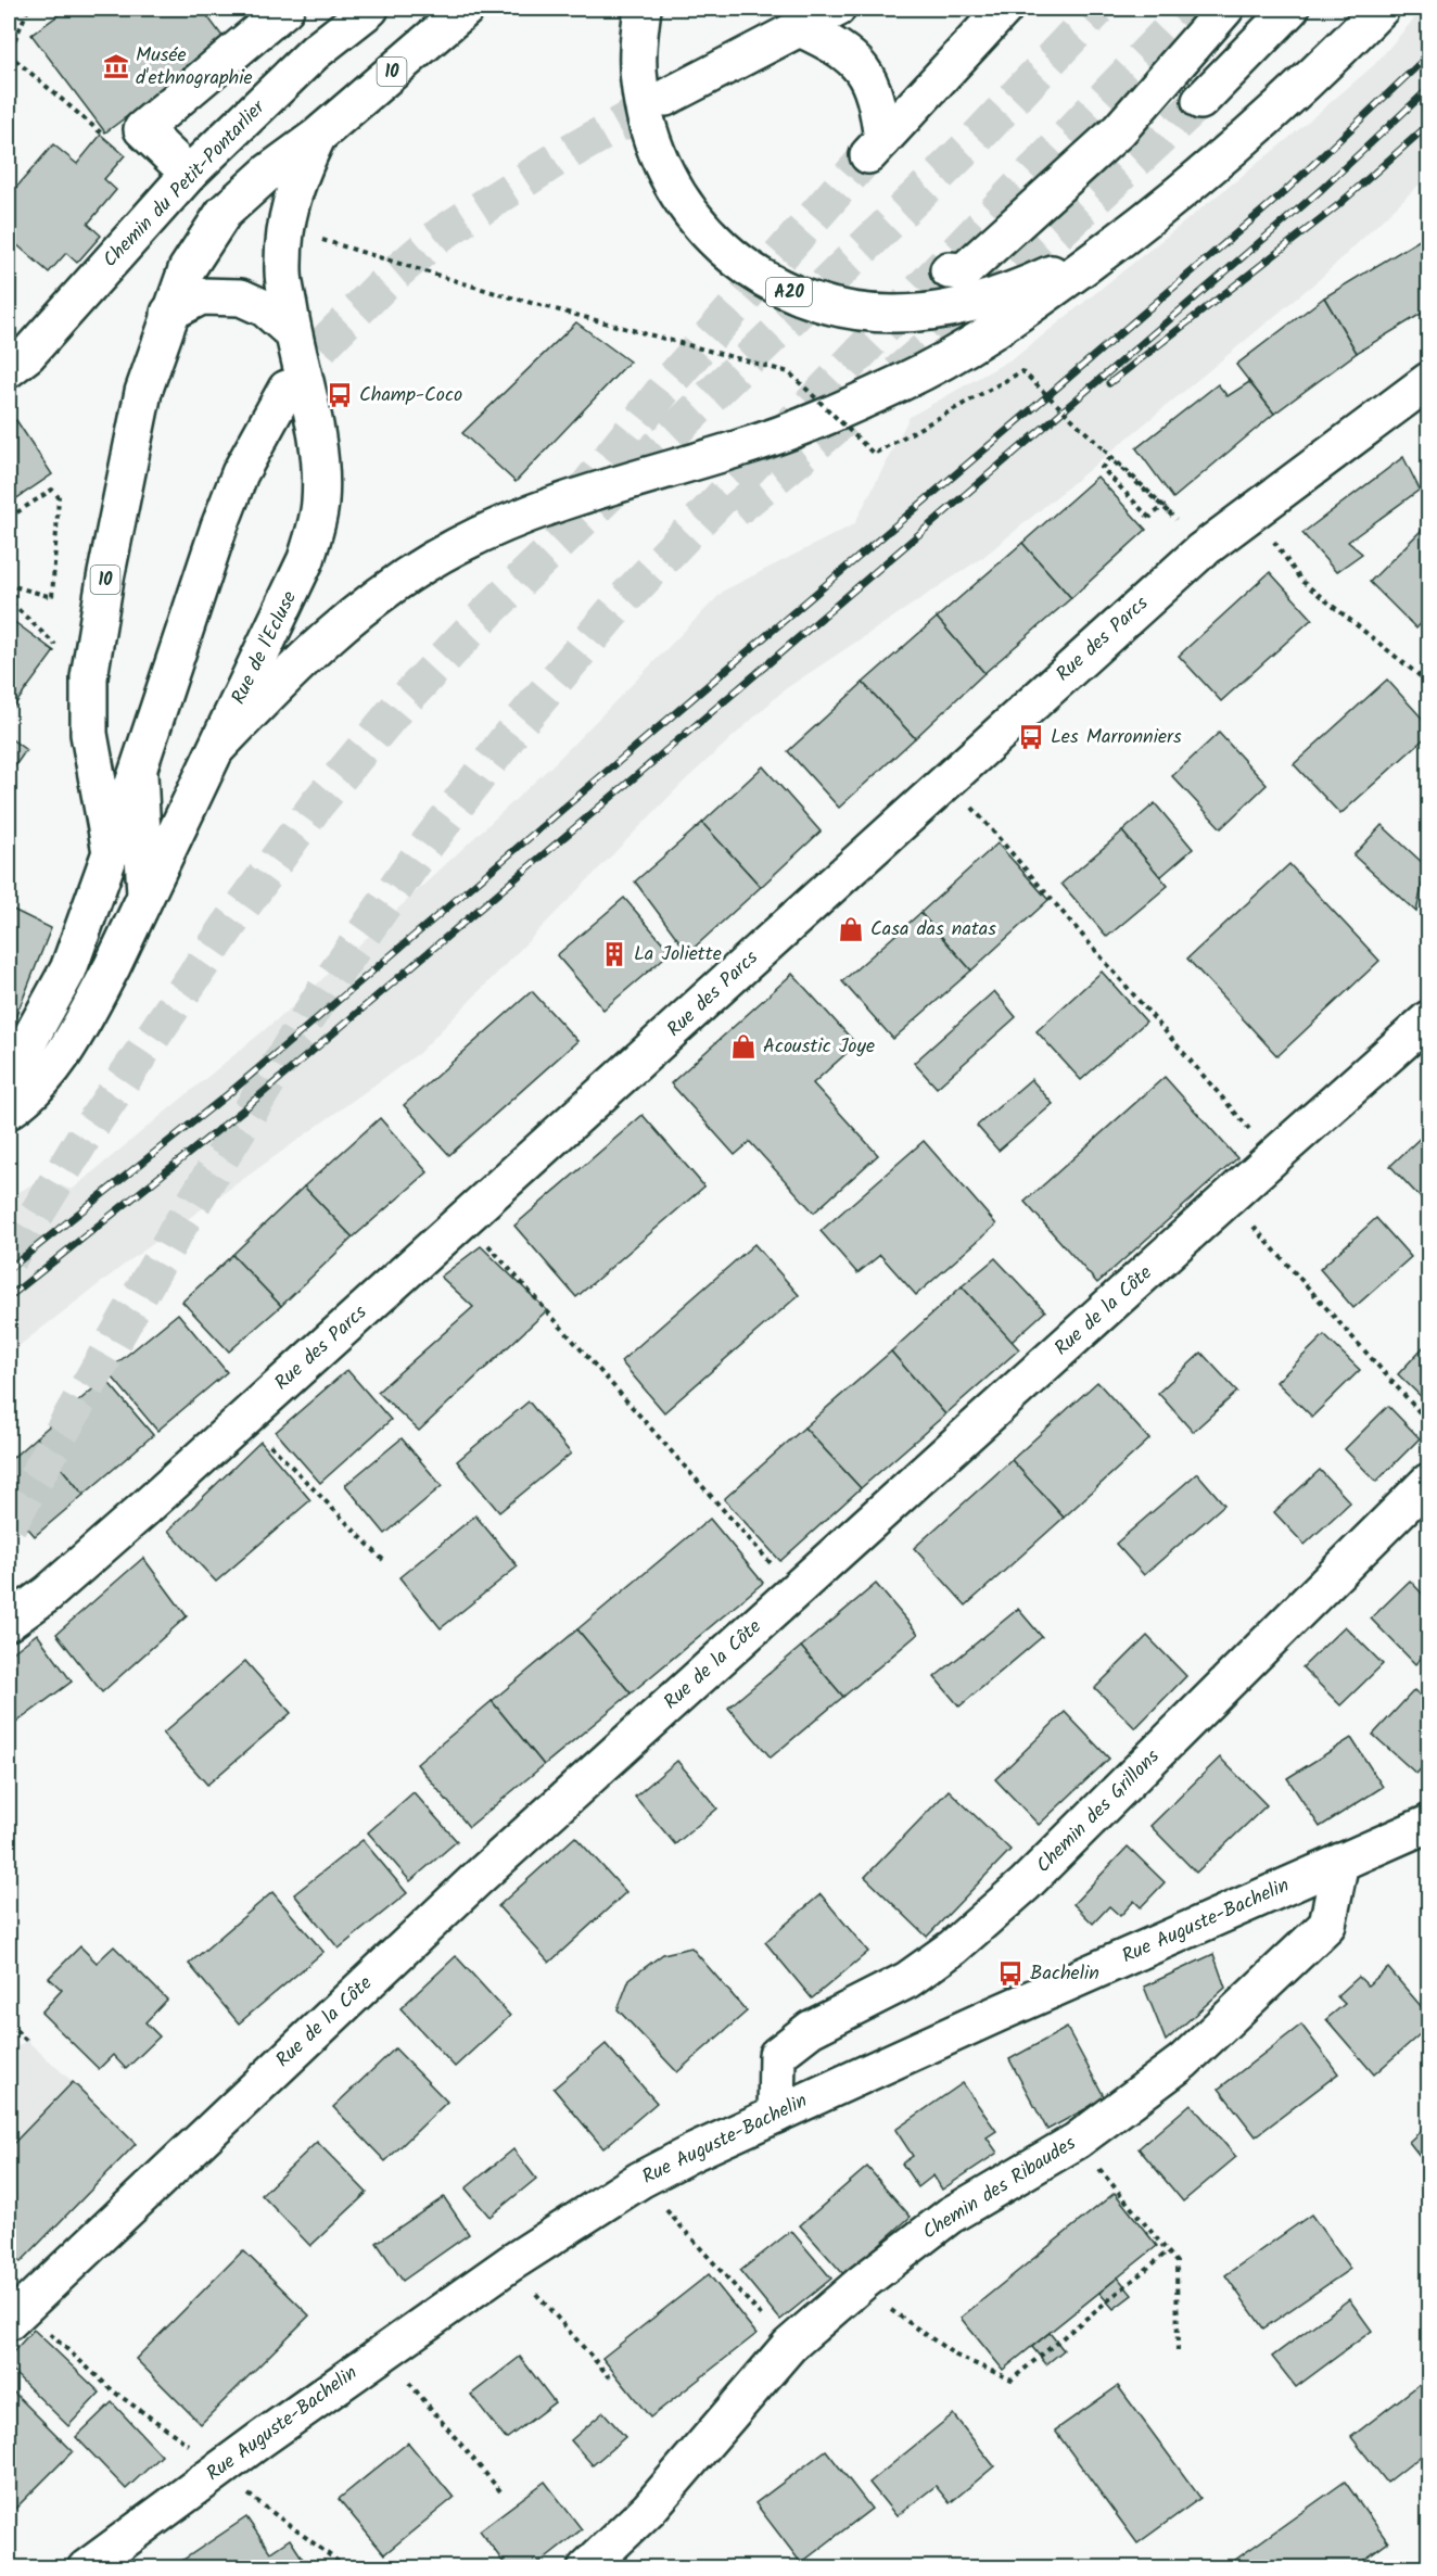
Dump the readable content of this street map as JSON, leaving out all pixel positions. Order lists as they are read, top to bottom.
{
  "streets": {
    "main road": [
      "10",
      "Chemin du Petit-Pontarlier",
      "A20",
      "Rue des Parcs",
      "Rue de l'Ecluse",
      "Rue de la Côte",
      "Chemin des Grillons",
      "Rue Auguste-Bachelin",
      "Chemin des Ribaudes"
    ]
  },
  "crossings": [
    ["Chemin des Grillons", "Rue Auguste-Bachelin"],
    ["Rue Auguste-Bachelin", "Chemin des Ribaudes"]
  ],
  "places": {
    "museum": ["Musée d'ethnographie"],
    "bus stop": ["Champ-Coco", "Les Marronniers", "Bachelin"],
    "shop": ["Casa das natas", "Acoustic Joye"],
    "building": ["La Joliette"]
  }
}
